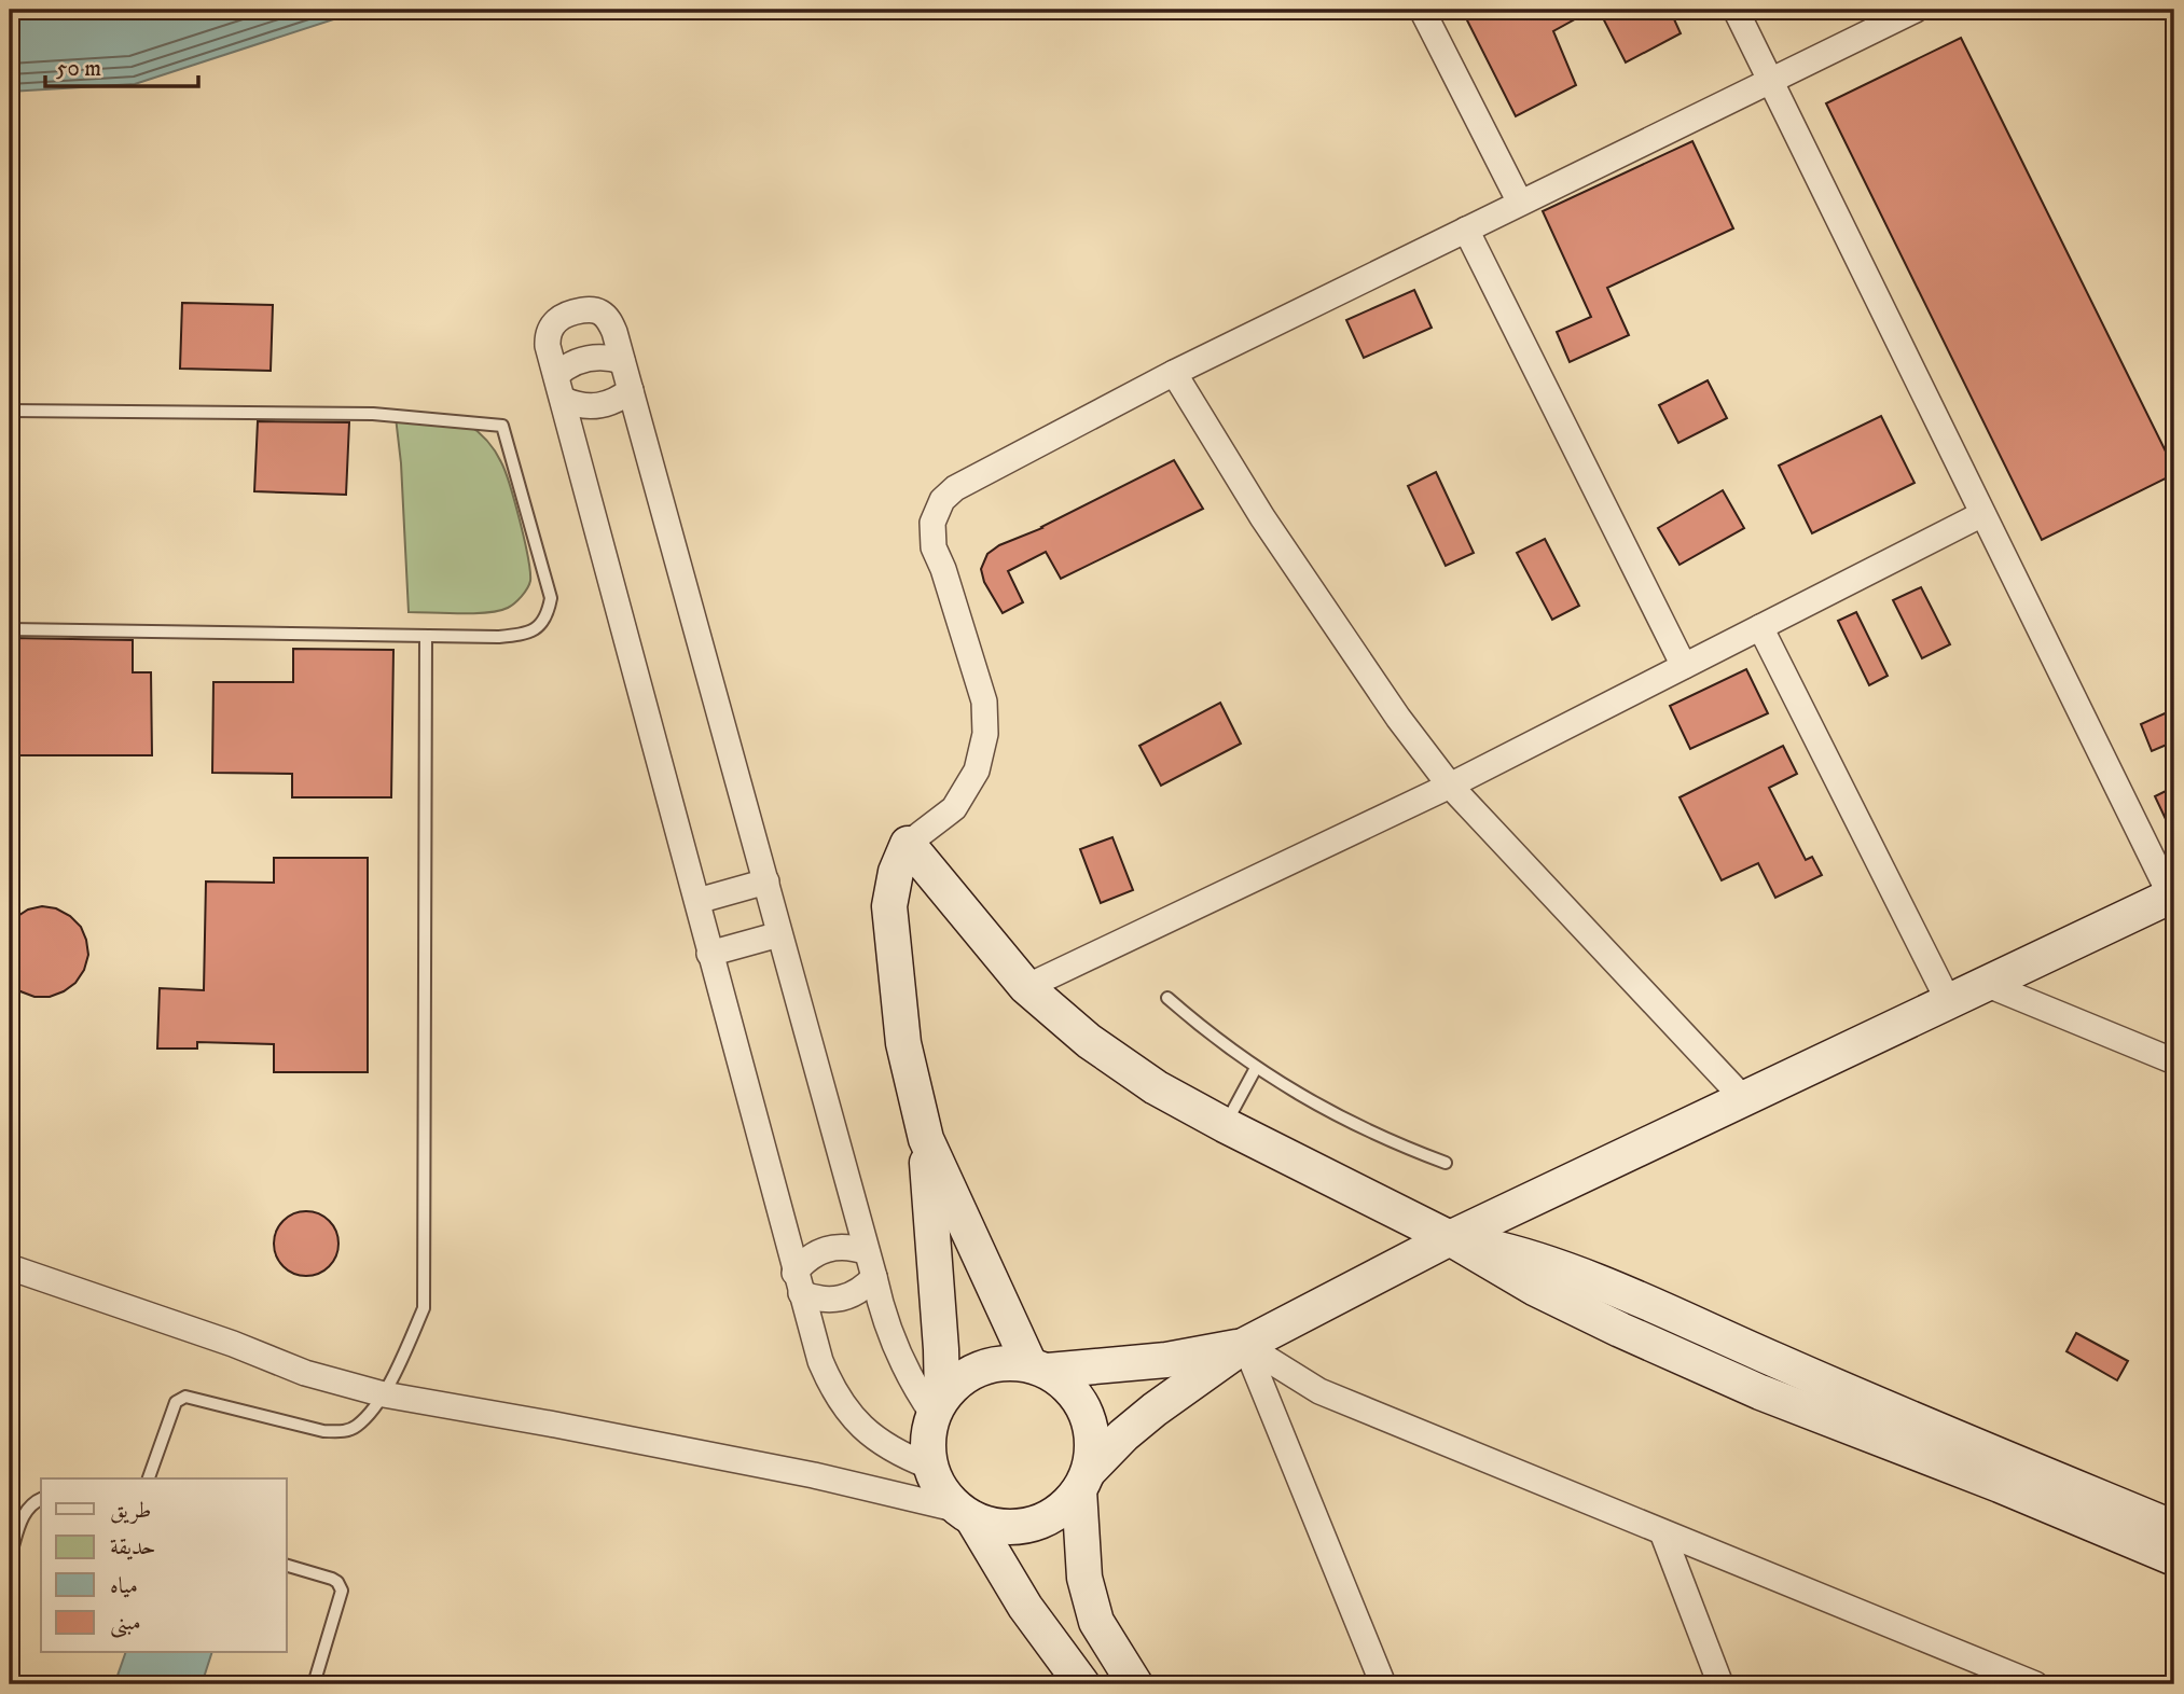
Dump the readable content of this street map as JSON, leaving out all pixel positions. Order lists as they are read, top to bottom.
{
  "legend": [
    "طريق",
    "حديقة",
    "مياه",
    "مبنى"
  ],
  "scale_bar": "50 m"
}
